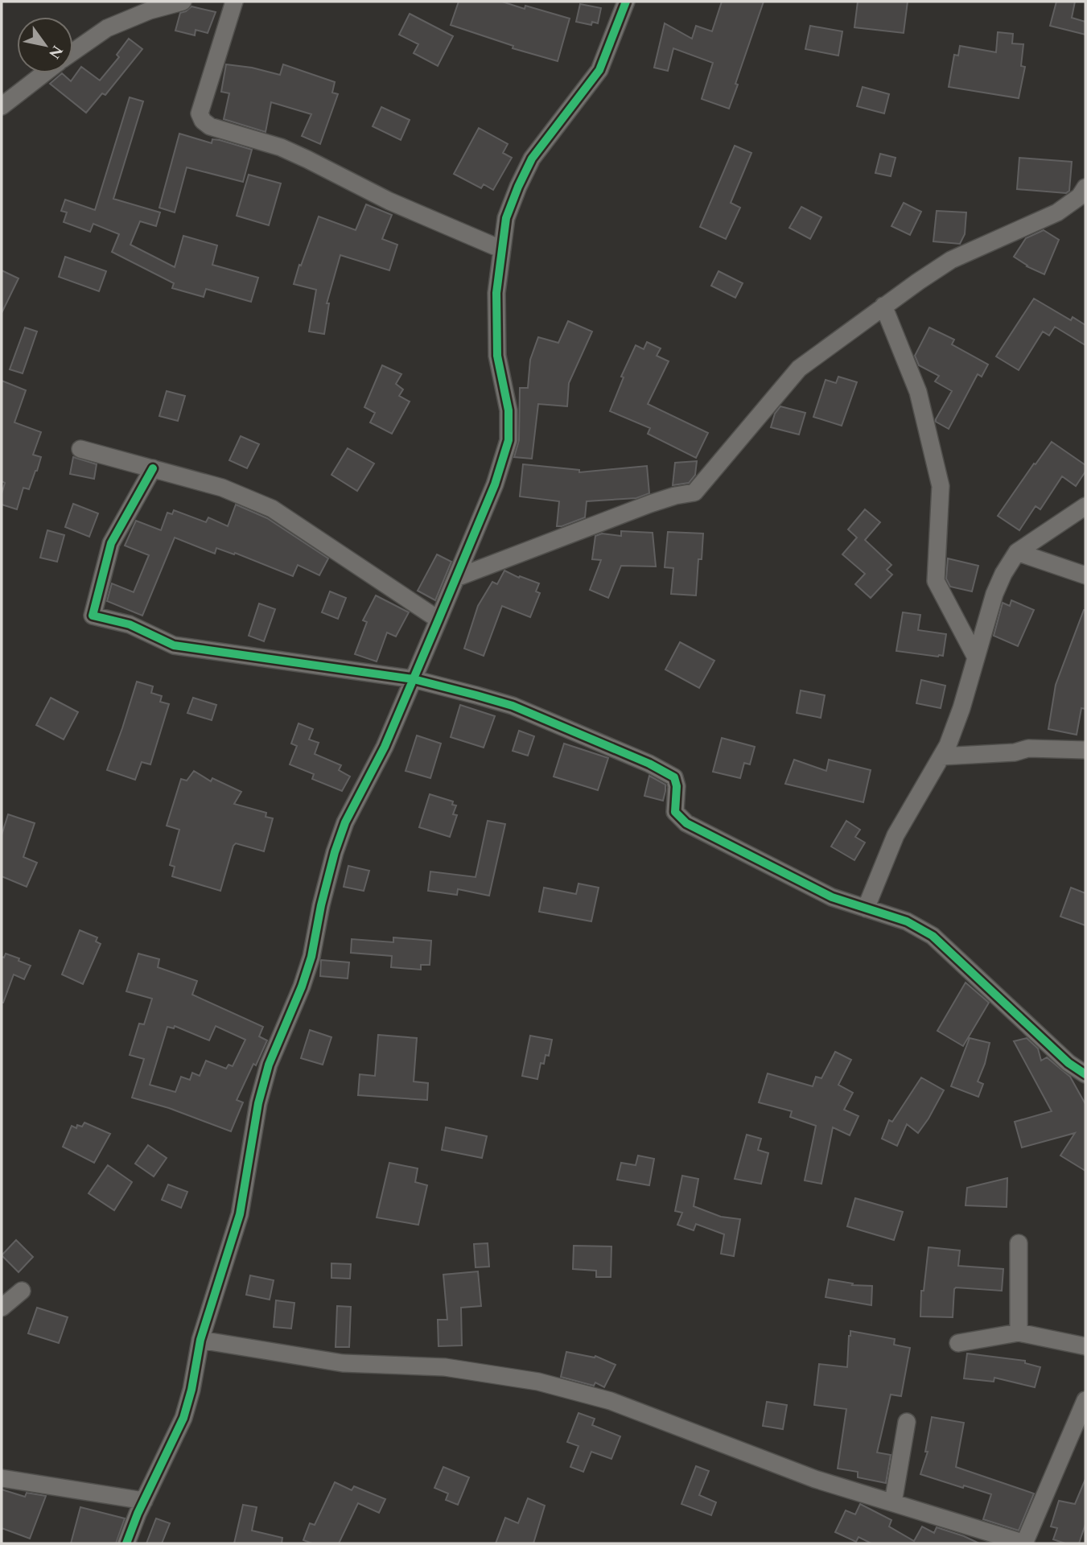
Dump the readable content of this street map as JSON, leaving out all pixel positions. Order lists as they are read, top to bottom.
{
  "north": "bottom right"
}
